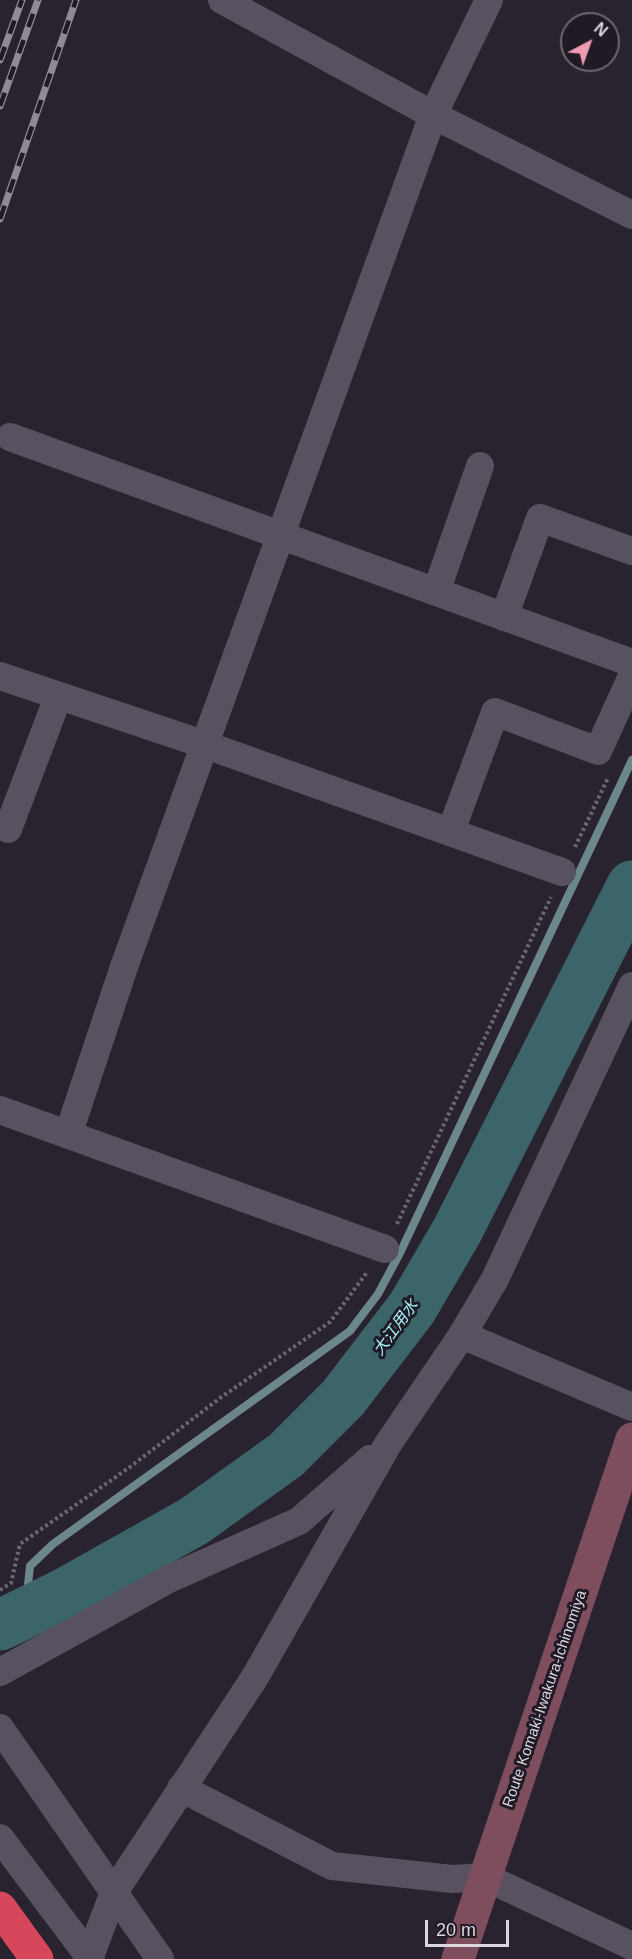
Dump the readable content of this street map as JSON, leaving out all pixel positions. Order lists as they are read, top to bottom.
{
  "streets": {
    "main road": ["Route Komaki-Iwakura-Ichinomiya"]
  },
  "water": ["大江用水"],
  "scale_bar": "20 m",
  "north": "top right"
}
